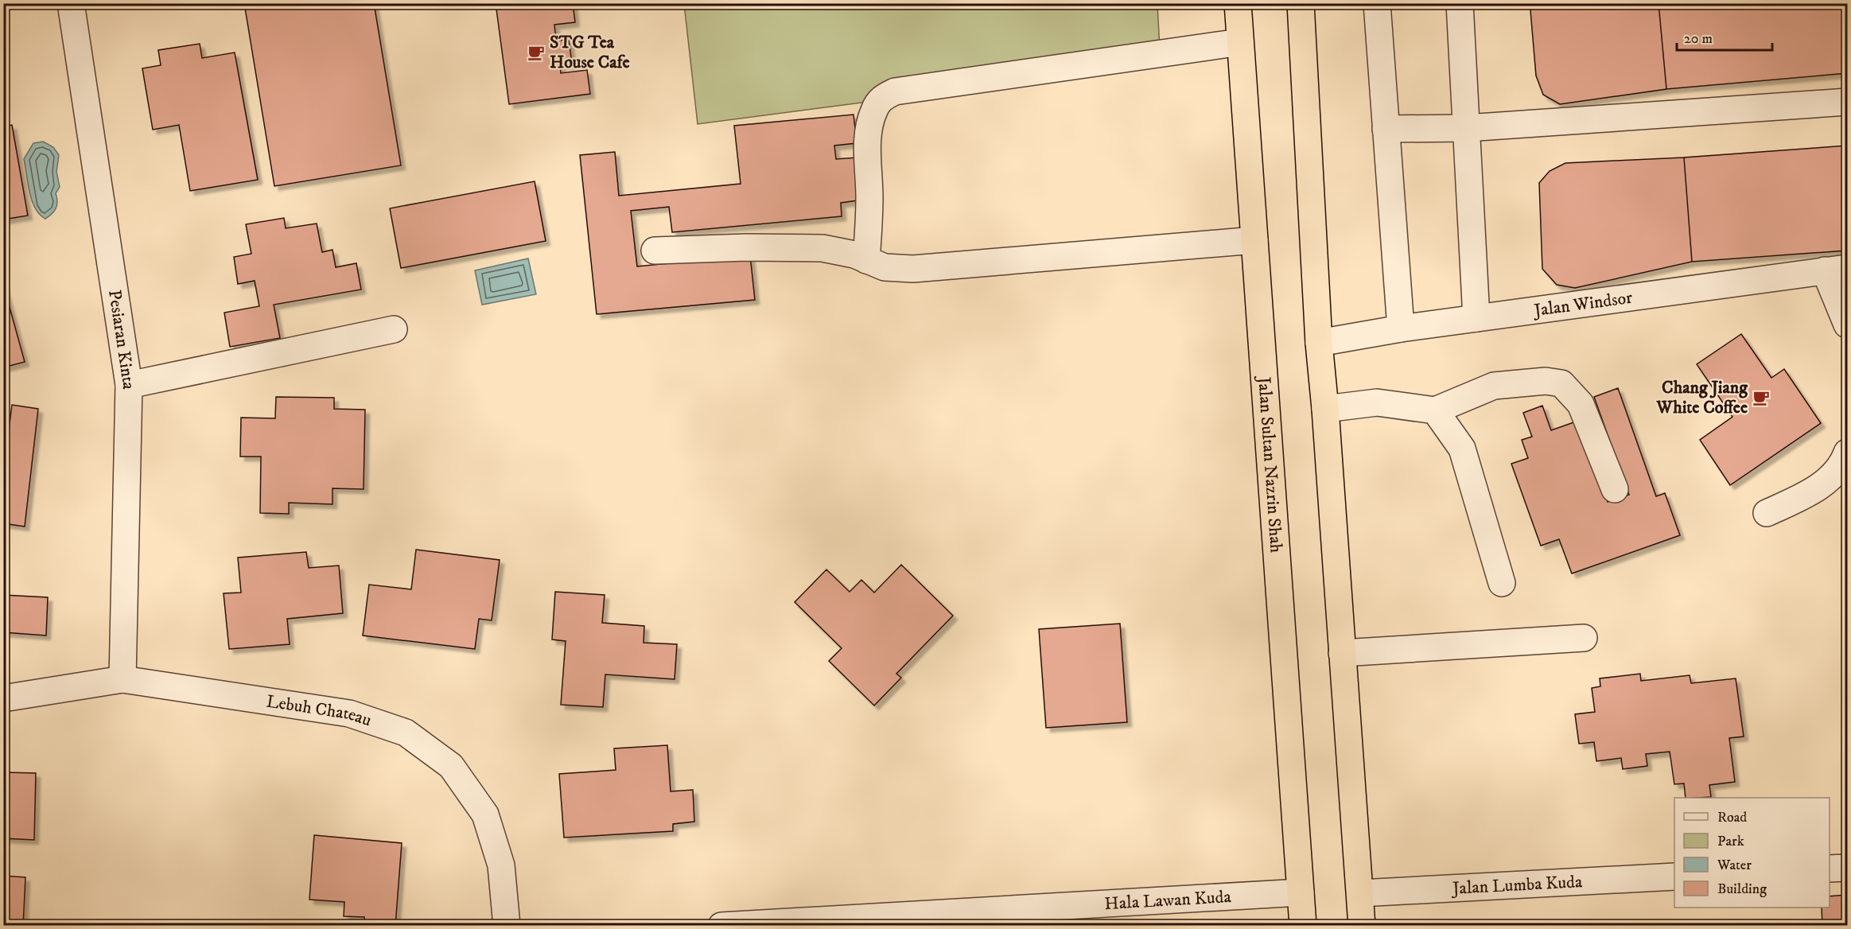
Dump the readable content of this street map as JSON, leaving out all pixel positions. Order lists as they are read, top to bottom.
{
  "streets": {
    "highway": ["Jalan Sultan Nazrin Shah"],
    "street": [
      "Jalan Windsor",
      "Pesiaran Kinta",
      "Lebuh Chateau",
      "Jalan Lumba Kuda",
      "Hala Lawan Kuda"
    ]
  },
  "crossings": [
    ["Pesiaran Kinta", "Lebuh Chateau"],
    ["Jalan Sultan Nazrin Shah", "Hala Lawan Kuda"]
  ],
  "places": {
    "cafe": ["STG Tea House Cafe", "Chang Jiang White Coffee"]
  },
  "legend": [
    "Road",
    "Park",
    "Water",
    "Building"
  ],
  "scale_bar": "20 m"
}
